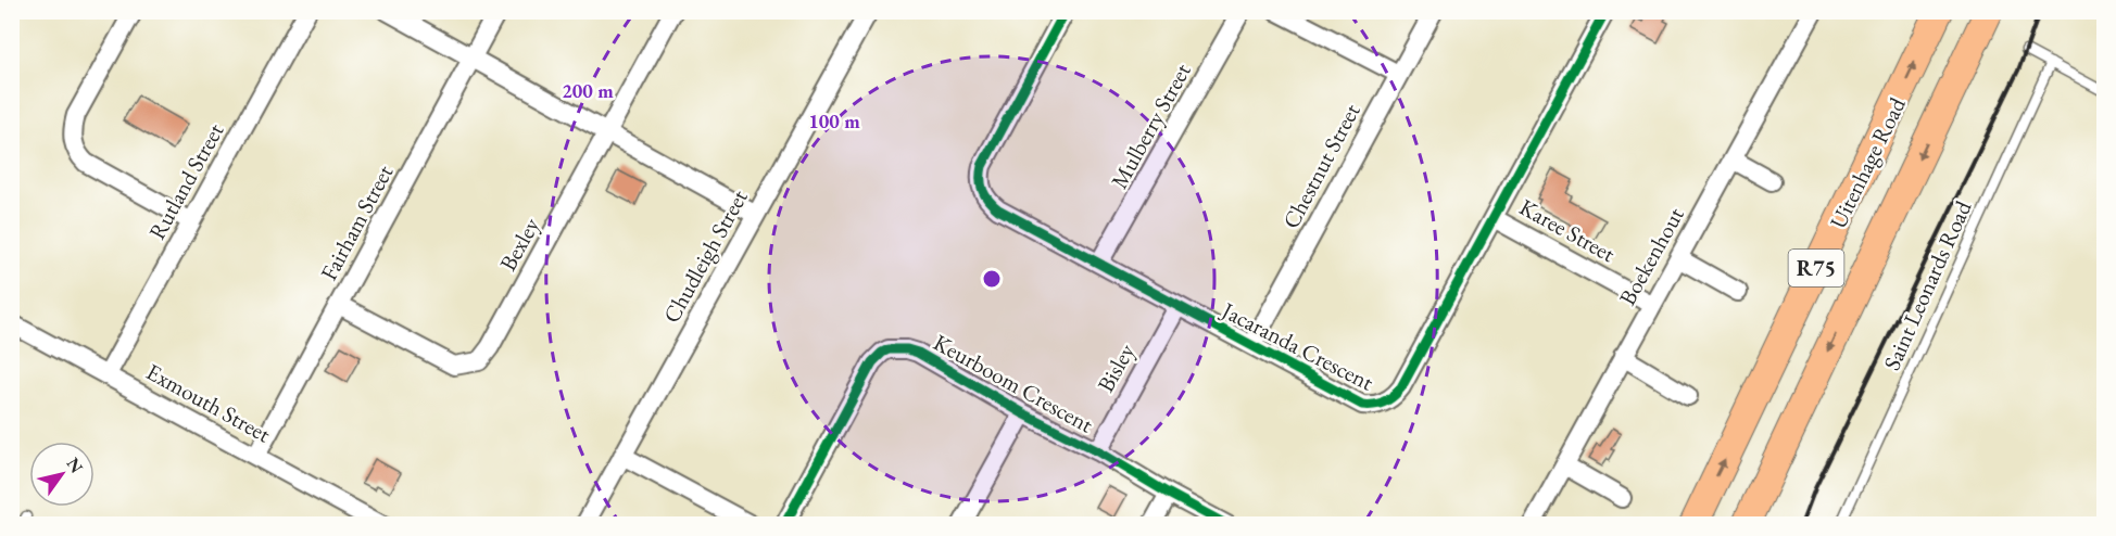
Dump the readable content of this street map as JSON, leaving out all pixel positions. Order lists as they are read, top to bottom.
{
  "streets": {
    "main road": ["Uitenhage Road", "R75"],
    "street": [
      "Mulberry Street",
      "Chestnut Street",
      "Rutland Street",
      "Fairham Street",
      "Karee Street",
      "Bexley",
      "Chudleigh Street",
      "Boekenhout",
      "Jacaranda Crescent",
      "Bisley",
      "Keurboom Crescent",
      "Exmouth Street"
    ],
    "lane": ["Saint Leonards Road"]
  },
  "crossings": [
    ["Mulberry Street", "Jacaranda Crescent"],
    ["Chestnut Street", "Jacaranda Crescent"],
    ["Rutland Street", "Exmouth Street"],
    ["Fairham Street", "Bexley"],
    ["Fairham Street", "Exmouth Street"],
    ["Karee Street", "Boekenhout"],
    ["Karee Street", "Jacaranda Crescent"],
    ["Jacaranda Crescent", "Bisley"],
    ["Bisley", "Keurboom Crescent"]
  ],
  "north": "top right",
  "rings": ["200 m", "100 m"]
}
